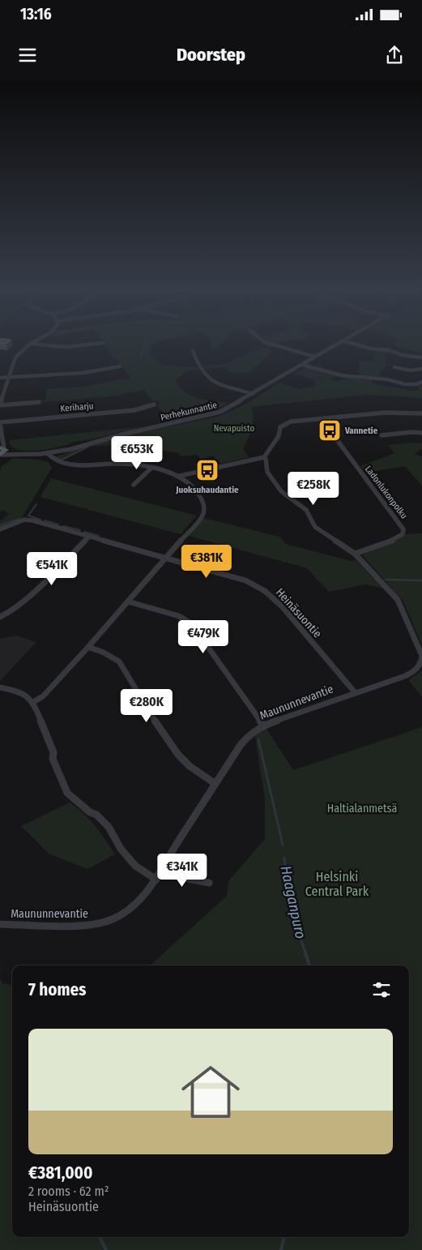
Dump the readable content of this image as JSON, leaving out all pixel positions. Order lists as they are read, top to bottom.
{
  "streets": {
    "street": [
      "Keriharju",
      "Perhekunnantie",
      "Ladonlukonpolku",
      "Heinäsuontie",
      "Maununnevantie"
    ]
  },
  "crossings": [
    ["Ladonlukonpolku", "Maununnevantie"],
    ["Heinäsuontie", "Maununnevantie"]
  ],
  "water": ["Haaganpuro"],
  "parks": ["Nevapuisto", "Haltialanmetsä", "Helsinki Central Park"],
  "places": {
    "bus stop": ["Vannetie", "Juoksuhaudantie"]
  },
  "page": {
    "status": "13:16",
    "header": "Doorstep",
    "price": [
      "€653K",
      "€258K",
      "€381K",
      "€541K",
      "€479K",
      "€280K",
      "€341K"
    ],
    "heading": "7 homes",
    "list": [
      {
        "name": "€381,000",
        "note": "2 rooms · 62 m² · Heinäsuontie"
      }
    ]
  }
}
